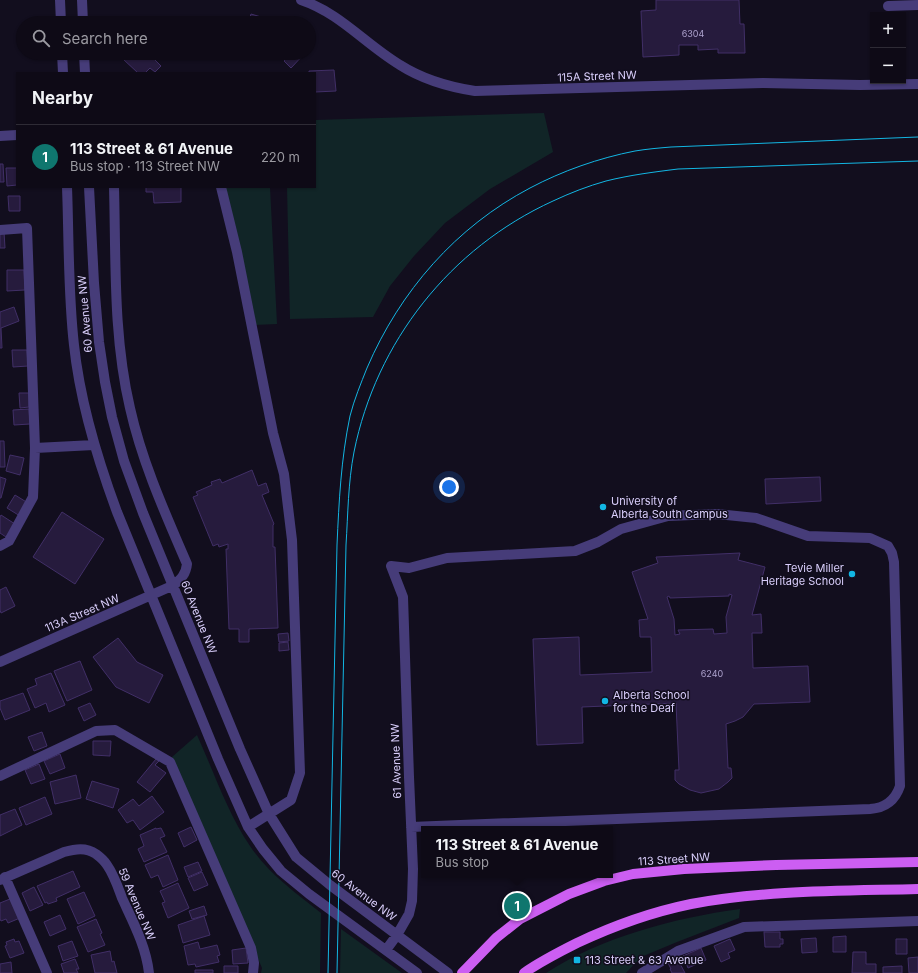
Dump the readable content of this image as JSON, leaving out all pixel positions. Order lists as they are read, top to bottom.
{
  "streets": {
    "main road": ["113 Street NW"],
    "street": [
      "115A Street NW",
      "60 Avenue NW",
      "113A Street NW",
      "61 Avenue NW",
      "59 Avenue NW"
    ]
  },
  "crossings": [
    ["60 Avenue NW", "113A Street NW"],
    ["60 Avenue NW", "61 Avenue NW"]
  ],
  "places": {
    "other": ["University of Alberta South Campus", "Tevie Miller Heritage School", "Alberta School for the Deaf"],
    "transit": ["113 Street & 63 Avenue"]
  },
  "house_numbers": ["6304", "6240"],
  "page": {
    "map_buttons": ["+", "−"],
    "search": "Search here",
    "heading": "Nearby",
    "list": [
      {
        "mark": "1",
        "name": "113 Street & 61 Avenue",
        "note": "Bus stop · 113 Street NW",
        "value": "220 m"
      }
    ],
    "popup": ["113 Street & 61 Avenue", "Bus stop"],
    "pins": "1"
  }
}
